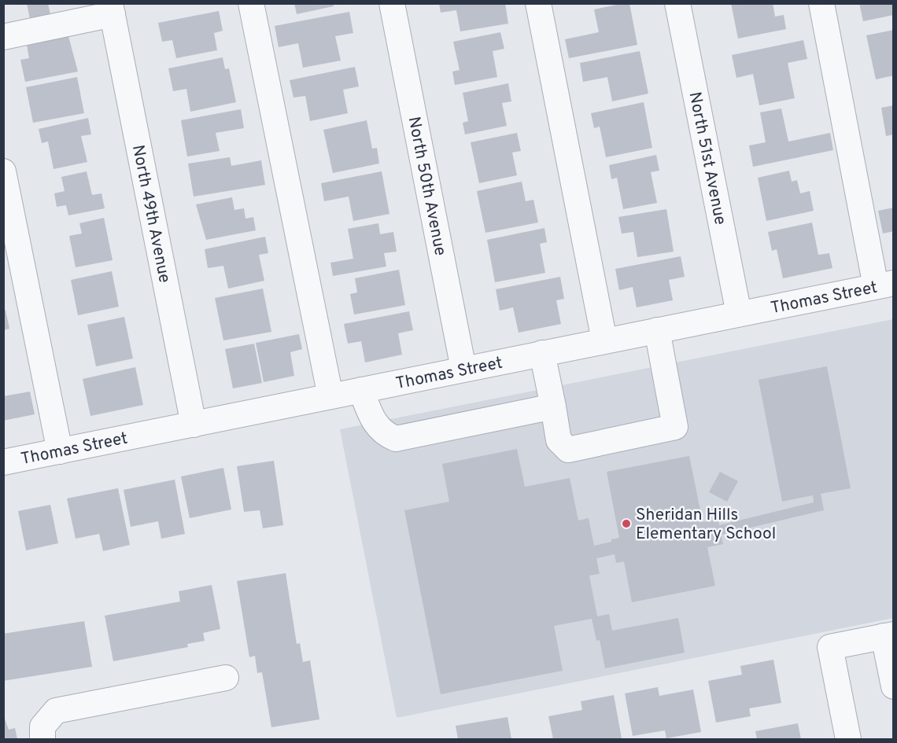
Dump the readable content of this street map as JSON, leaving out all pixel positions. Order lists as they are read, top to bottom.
{
  "streets": {
    "street": [
      "North 51st Avenue",
      "North 50th Avenue",
      "North 49th Avenue",
      "Thomas Street"
    ]
  },
  "crossings": [
    ["North 51st Avenue", "Thomas Street"],
    ["North 50th Avenue", "Thomas Street"],
    ["North 49th Avenue", "Thomas Street"]
  ],
  "places": ["Sheridan Hills Elementary School"]
}
